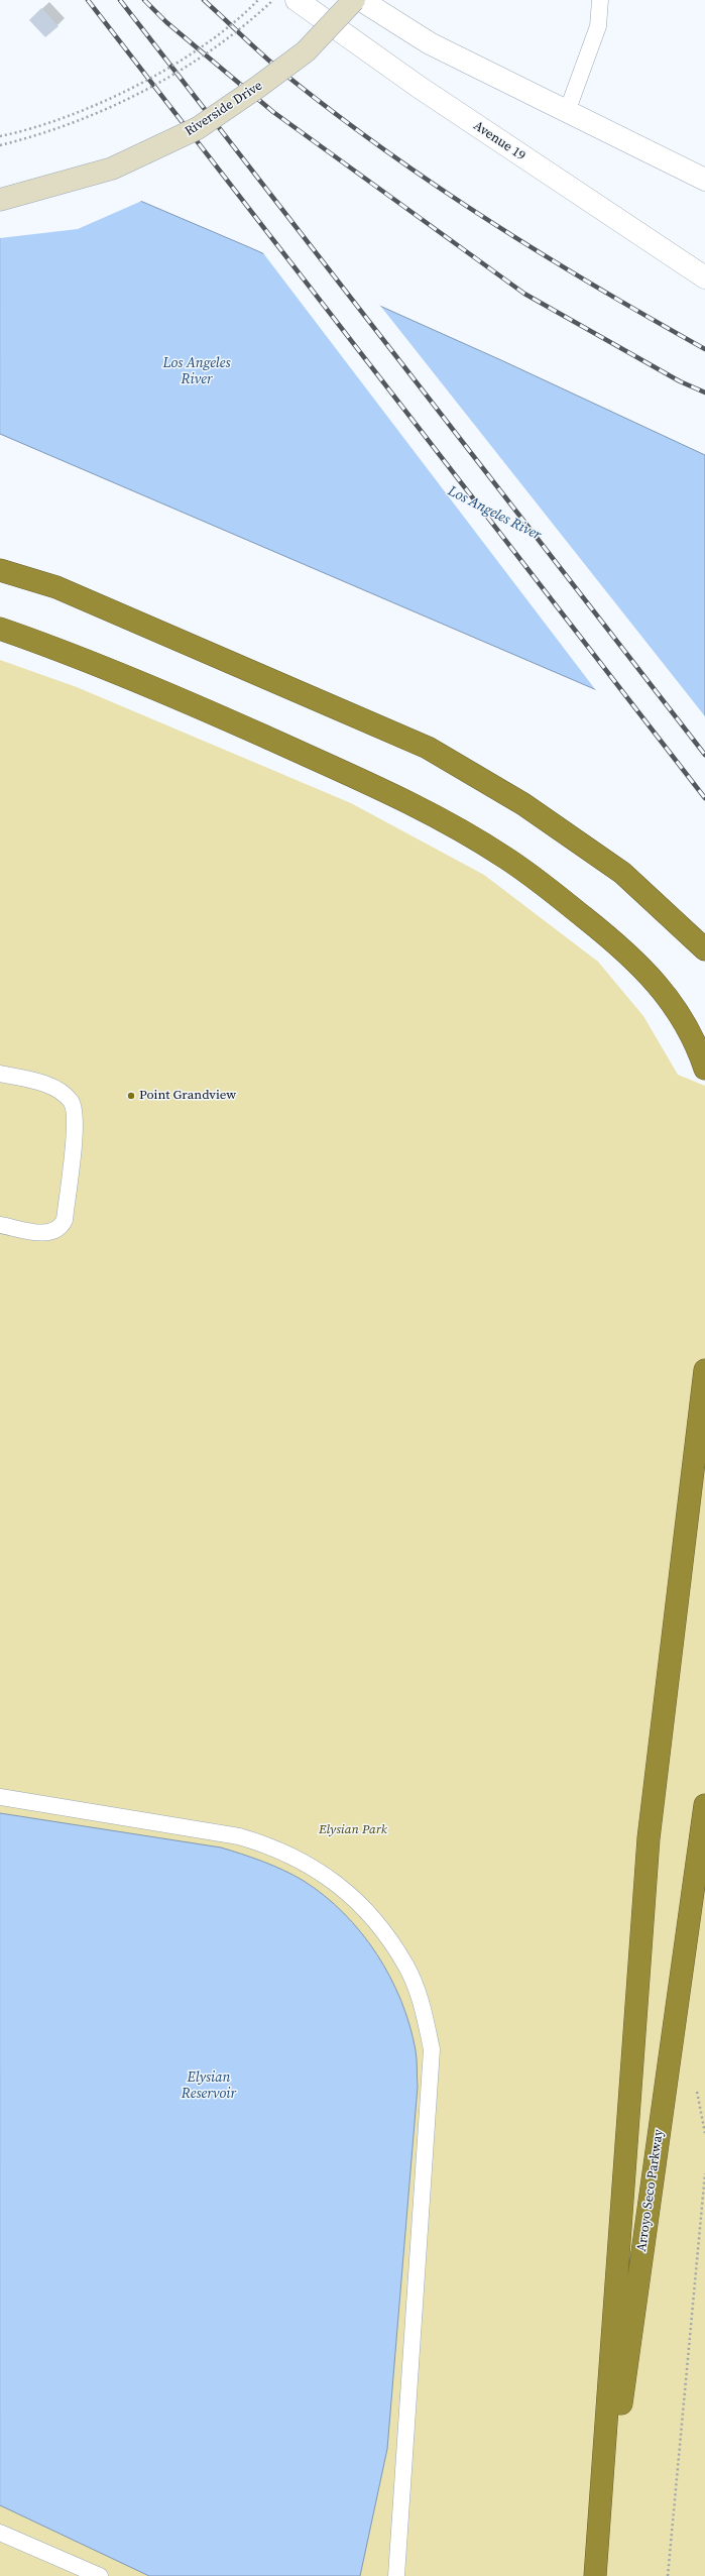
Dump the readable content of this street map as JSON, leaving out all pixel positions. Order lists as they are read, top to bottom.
{
  "streets": {
    "highway": ["Arroyo Seco Parkway"],
    "main road": ["Riverside Drive"],
    "street": ["Avenue 19"]
  },
  "water": ["Los Angeles River", "Elysian Reservoir"],
  "parks": ["Elysian Park"],
  "places": ["Point Grandview"]
}
